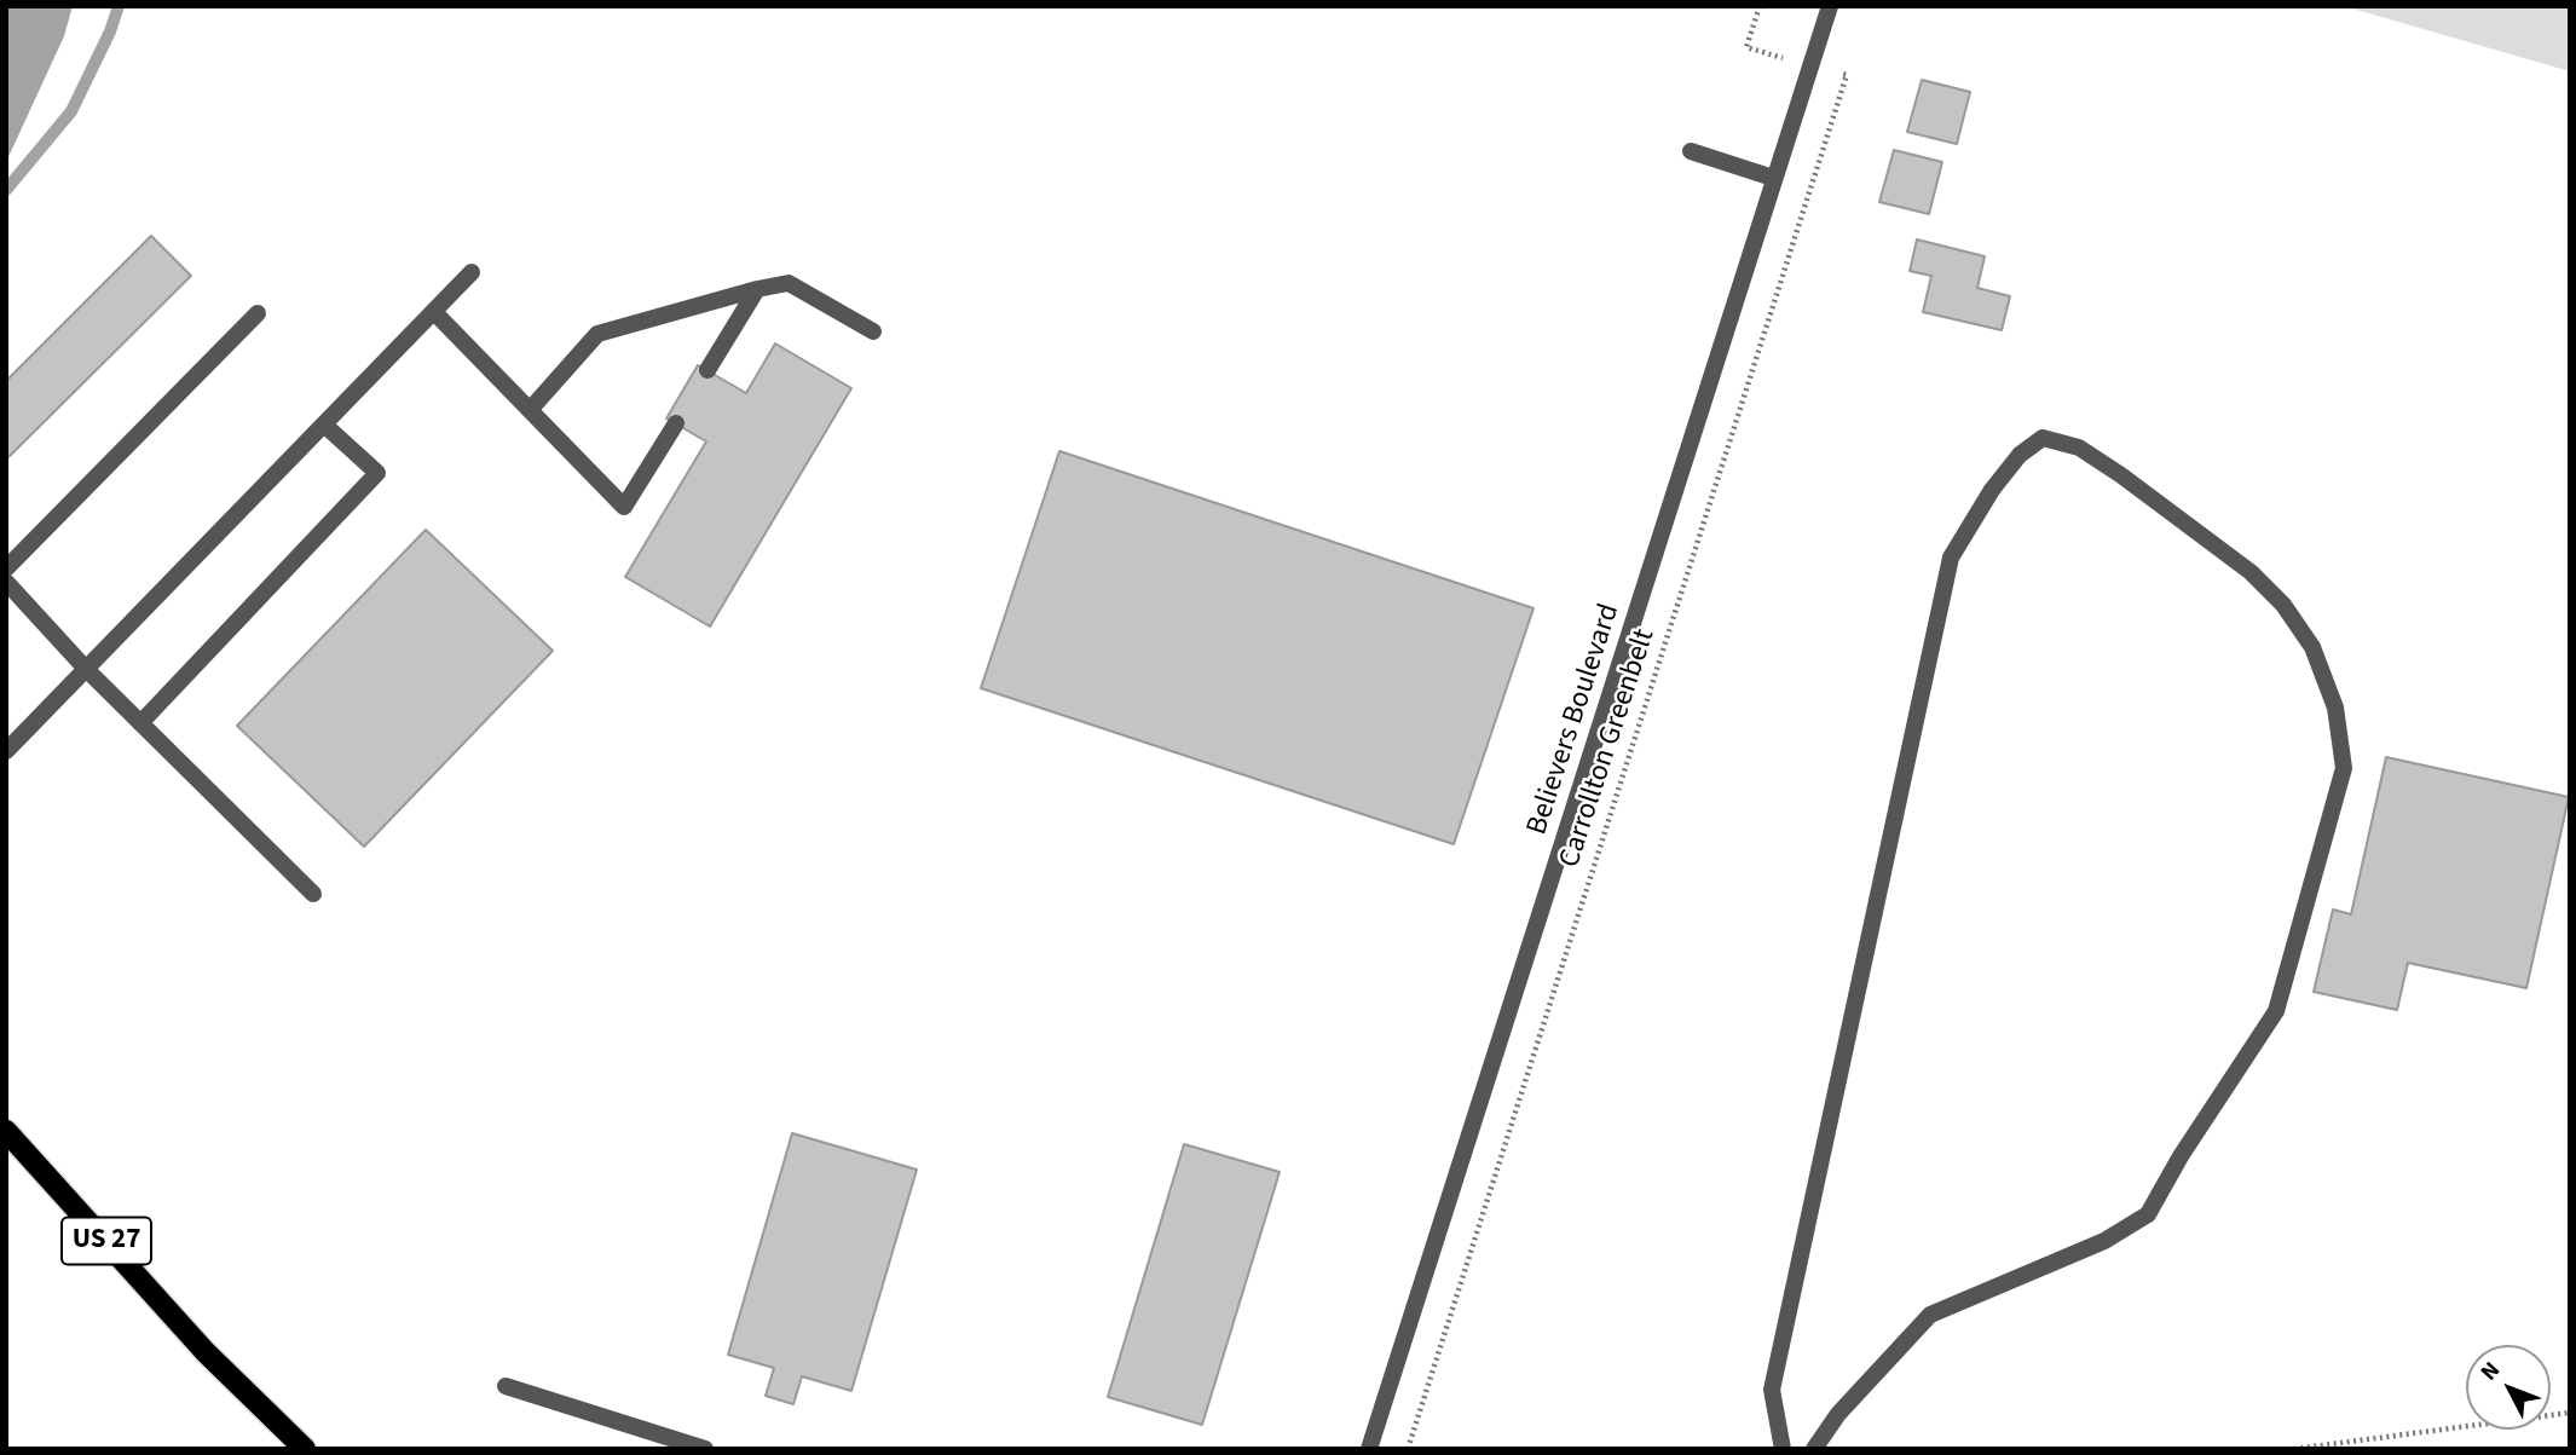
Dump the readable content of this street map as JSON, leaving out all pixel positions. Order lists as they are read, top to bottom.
{
  "streets": {
    "main road": ["US 27"],
    "street": ["Believers Boulevard"],
    "path": ["Carrollton Greenbelt"]
  },
  "north": "top left"
}
